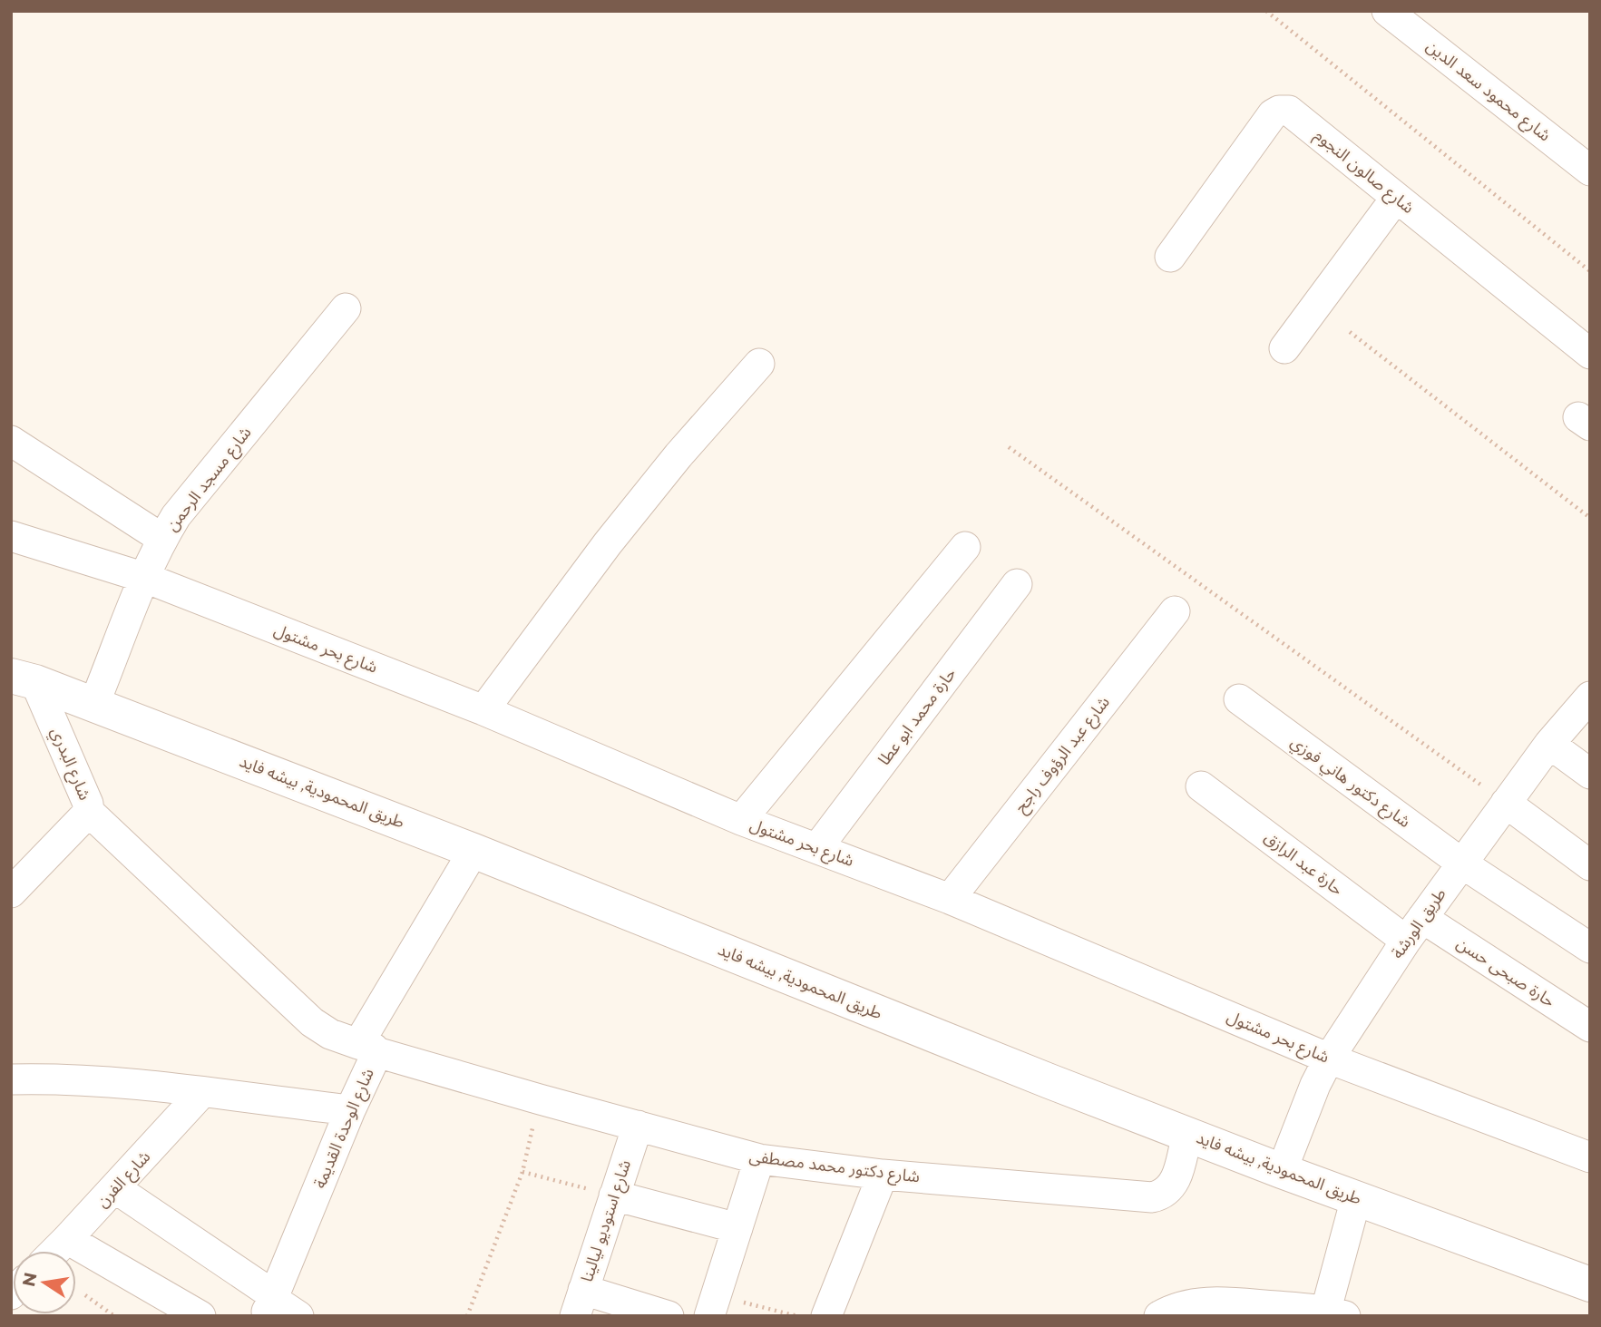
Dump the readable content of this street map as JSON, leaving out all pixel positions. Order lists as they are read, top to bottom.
{
  "streets": {
    "street": [
      "شارع محمود سعد الدين",
      "شارع صالون النجوم",
      "شارع مسجد الرحمن",
      "شارع بحر مشتول",
      "حارة محمد ابو عطا",
      "شارع عبد الرؤوف راجح",
      "شارع البدري",
      "شارع دكتور هاني فوزي",
      "طريق المحمودية, بيشه فايد",
      "حارة عبد الرازق",
      "طريق الورشة",
      "حارة صبحى حسن",
      "شارع الوحدة القديمة",
      "شارع دكتور محمد مصطفى",
      "شارع الفرن",
      "شارع استوديو ليالينا"
    ]
  },
  "crossings": [
    ["شارع مسجد الرحمن", "شارع بحر مشتول"],
    ["شارع مسجد الرحمن", "طريق المحمودية, بيشه فايد"],
    ["شارع بحر مشتول", "حارة محمد ابو عطا"],
    ["شارع بحر مشتول", "شارع عبد الرؤوف راجح"],
    ["شارع بحر مشتول", "طريق الورشة"],
    ["شارع البدري", "طريق المحمودية, بيشه فايد"],
    ["شارع البدري", "شارع دكتور محمد مصطفى"],
    ["شارع دكتور هاني فوزي", "طريق الورشة"],
    ["طريق المحمودية, بيشه فايد", "طريق الورشة"],
    ["طريق المحمودية, بيشه فايد", "شارع الوحدة القديمة"],
    ["طريق المحمودية, بيشه فايد", "شارع دكتور محمد مصطفى"],
    ["حارة عبد الرازق", "طريق الورشة"],
    ["حارة عبد الرازق", "حارة صبحى حسن"],
    ["طريق الورشة", "حارة صبحى حسن"],
    ["شارع الوحدة القديمة", "شارع دكتور محمد مصطفى"],
    ["شارع دكتور محمد مصطفى", "شارع استوديو ليالينا"]
  ],
  "north": "left"
}
